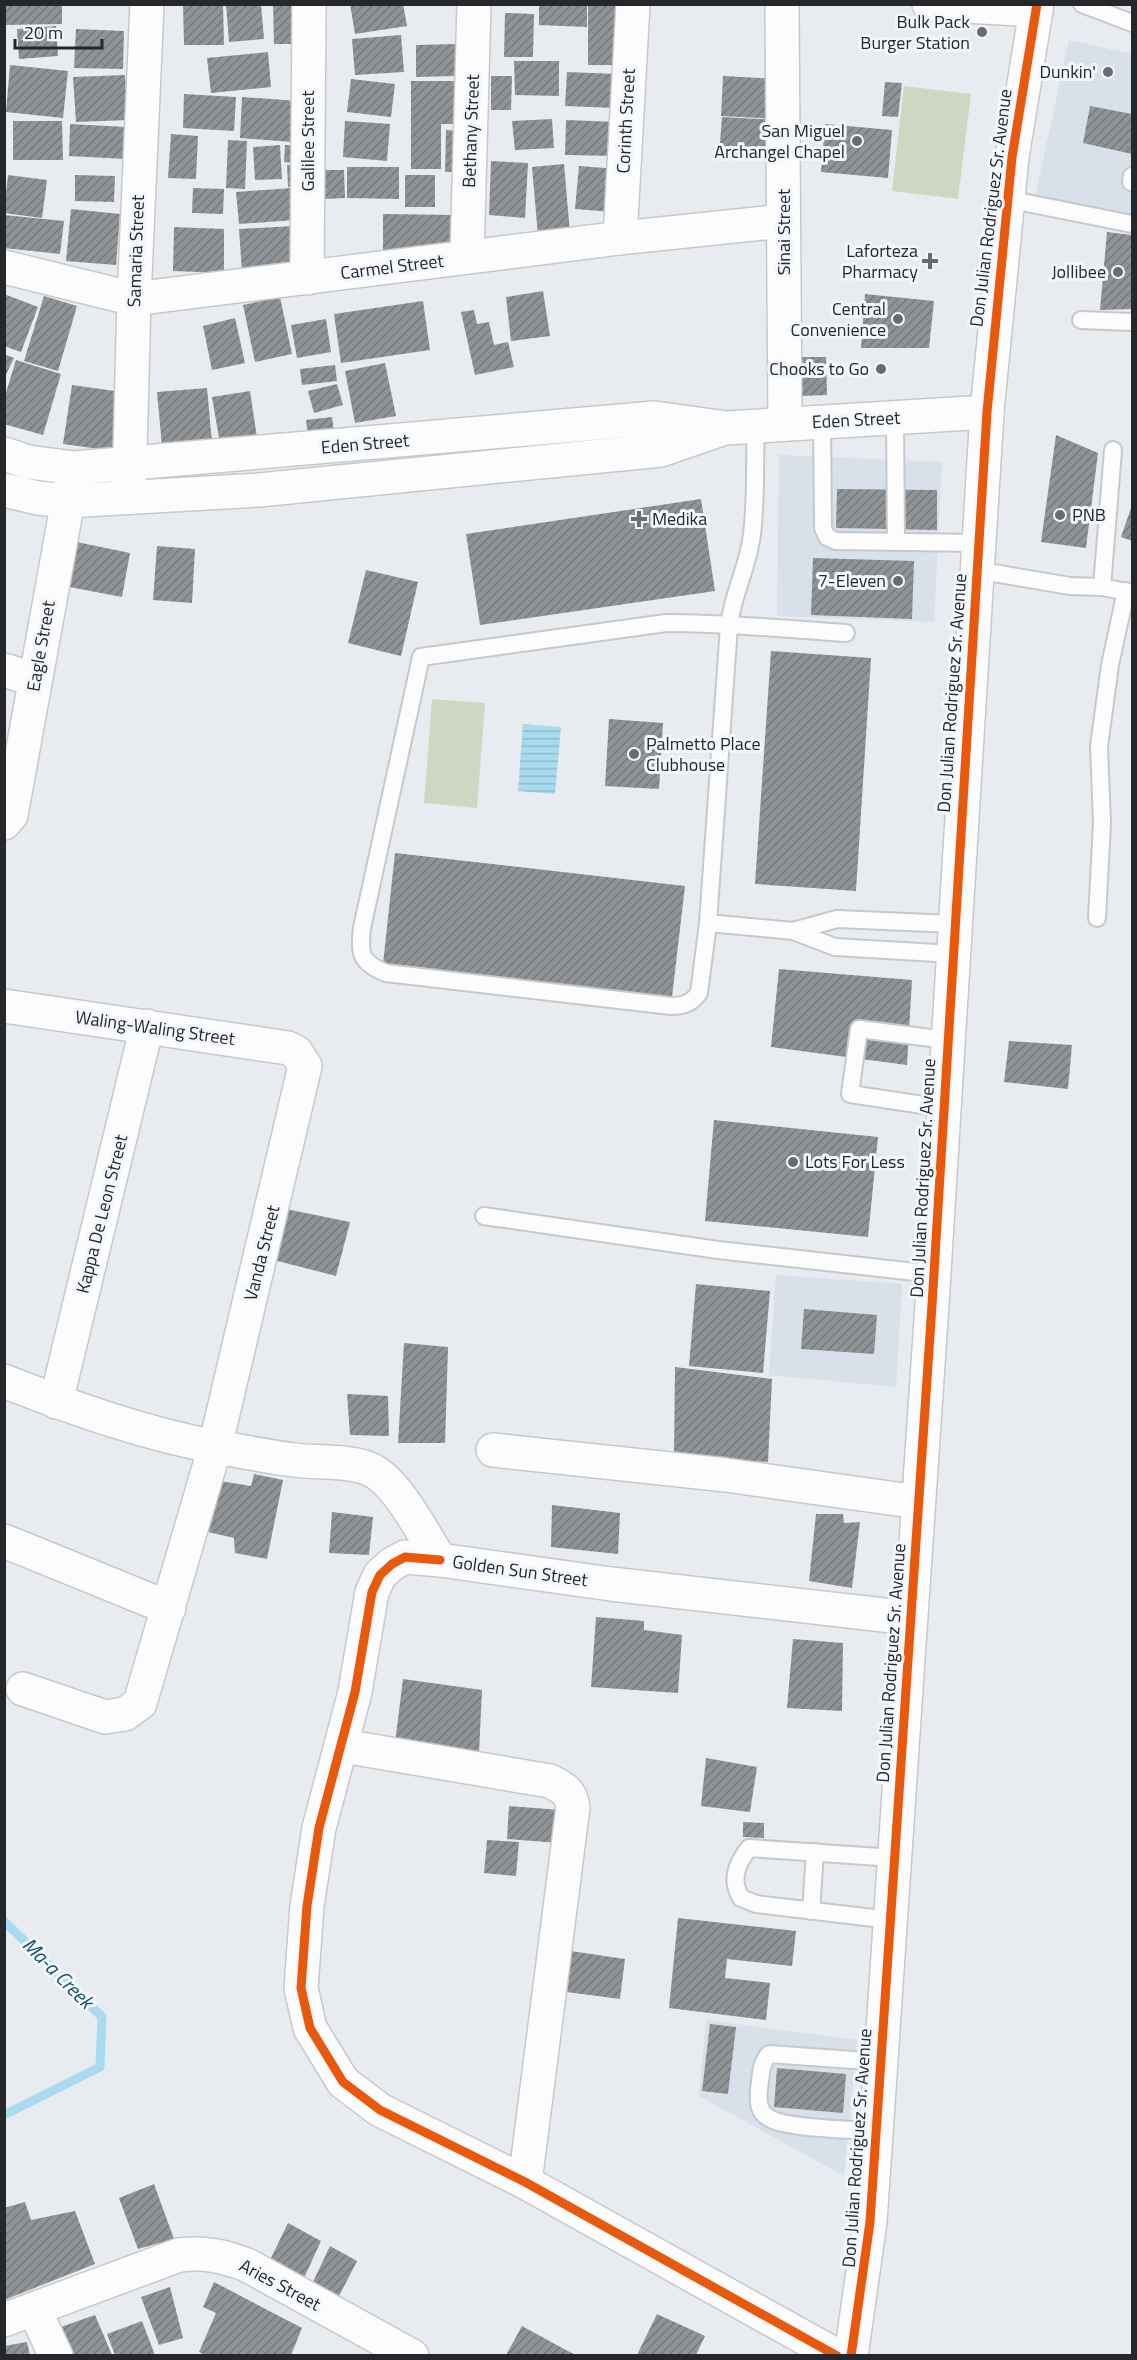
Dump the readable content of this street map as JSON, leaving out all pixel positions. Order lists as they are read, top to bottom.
{
  "streets": {
    "street": [
      "Corinth Street",
      "Bethany Street",
      "Galilee Street",
      "Don Julian Rodriguez Sr. Avenue",
      "Sinai Street",
      "Samaria Street",
      "Carmel Street",
      "Eden Street",
      "Eagle Street",
      "Waling-Waling Street",
      "Kappa De Leon Street",
      "Vanda Street",
      "Golden Sun Street",
      "Aries Street"
    ]
  },
  "crossings": [
    ["Corinth Street", "Carmel Street"],
    ["Bethany Street", "Carmel Street"],
    ["Galilee Street", "Carmel Street"],
    ["Don Julian Rodriguez Sr. Avenue", "Eden Street"],
    ["Don Julian Rodriguez Sr. Avenue", "Golden Sun Street"],
    ["Sinai Street", "Carmel Street"],
    ["Sinai Street", "Eden Street"],
    ["Samaria Street", "Carmel Street"],
    ["Samaria Street", "Eden Street"],
    ["Eden Street", "Eagle Street"],
    ["Waling-Waling Street", "Kappa De Leon Street"],
    ["Waling-Waling Street", "Vanda Street"],
    ["Kappa De Leon Street", "Golden Sun Street"],
    ["Vanda Street", "Golden Sun Street"]
  ],
  "water": ["Ma-a Creek"],
  "places": {
    "other": [
      "Bulk Pack Burger Station",
      "Dunkin'",
      "San Miguel Archangel Chapel",
      "Jollibee",
      "Central Convenience",
      "Chooks to Go",
      "PNB",
      "7-Eleven",
      "Palmetto Place Clubhouse",
      "Lots For Less"
    ],
    "health": ["Laforteza Pharmacy", "Medika"]
  },
  "scale_bar": "20 m"
}
